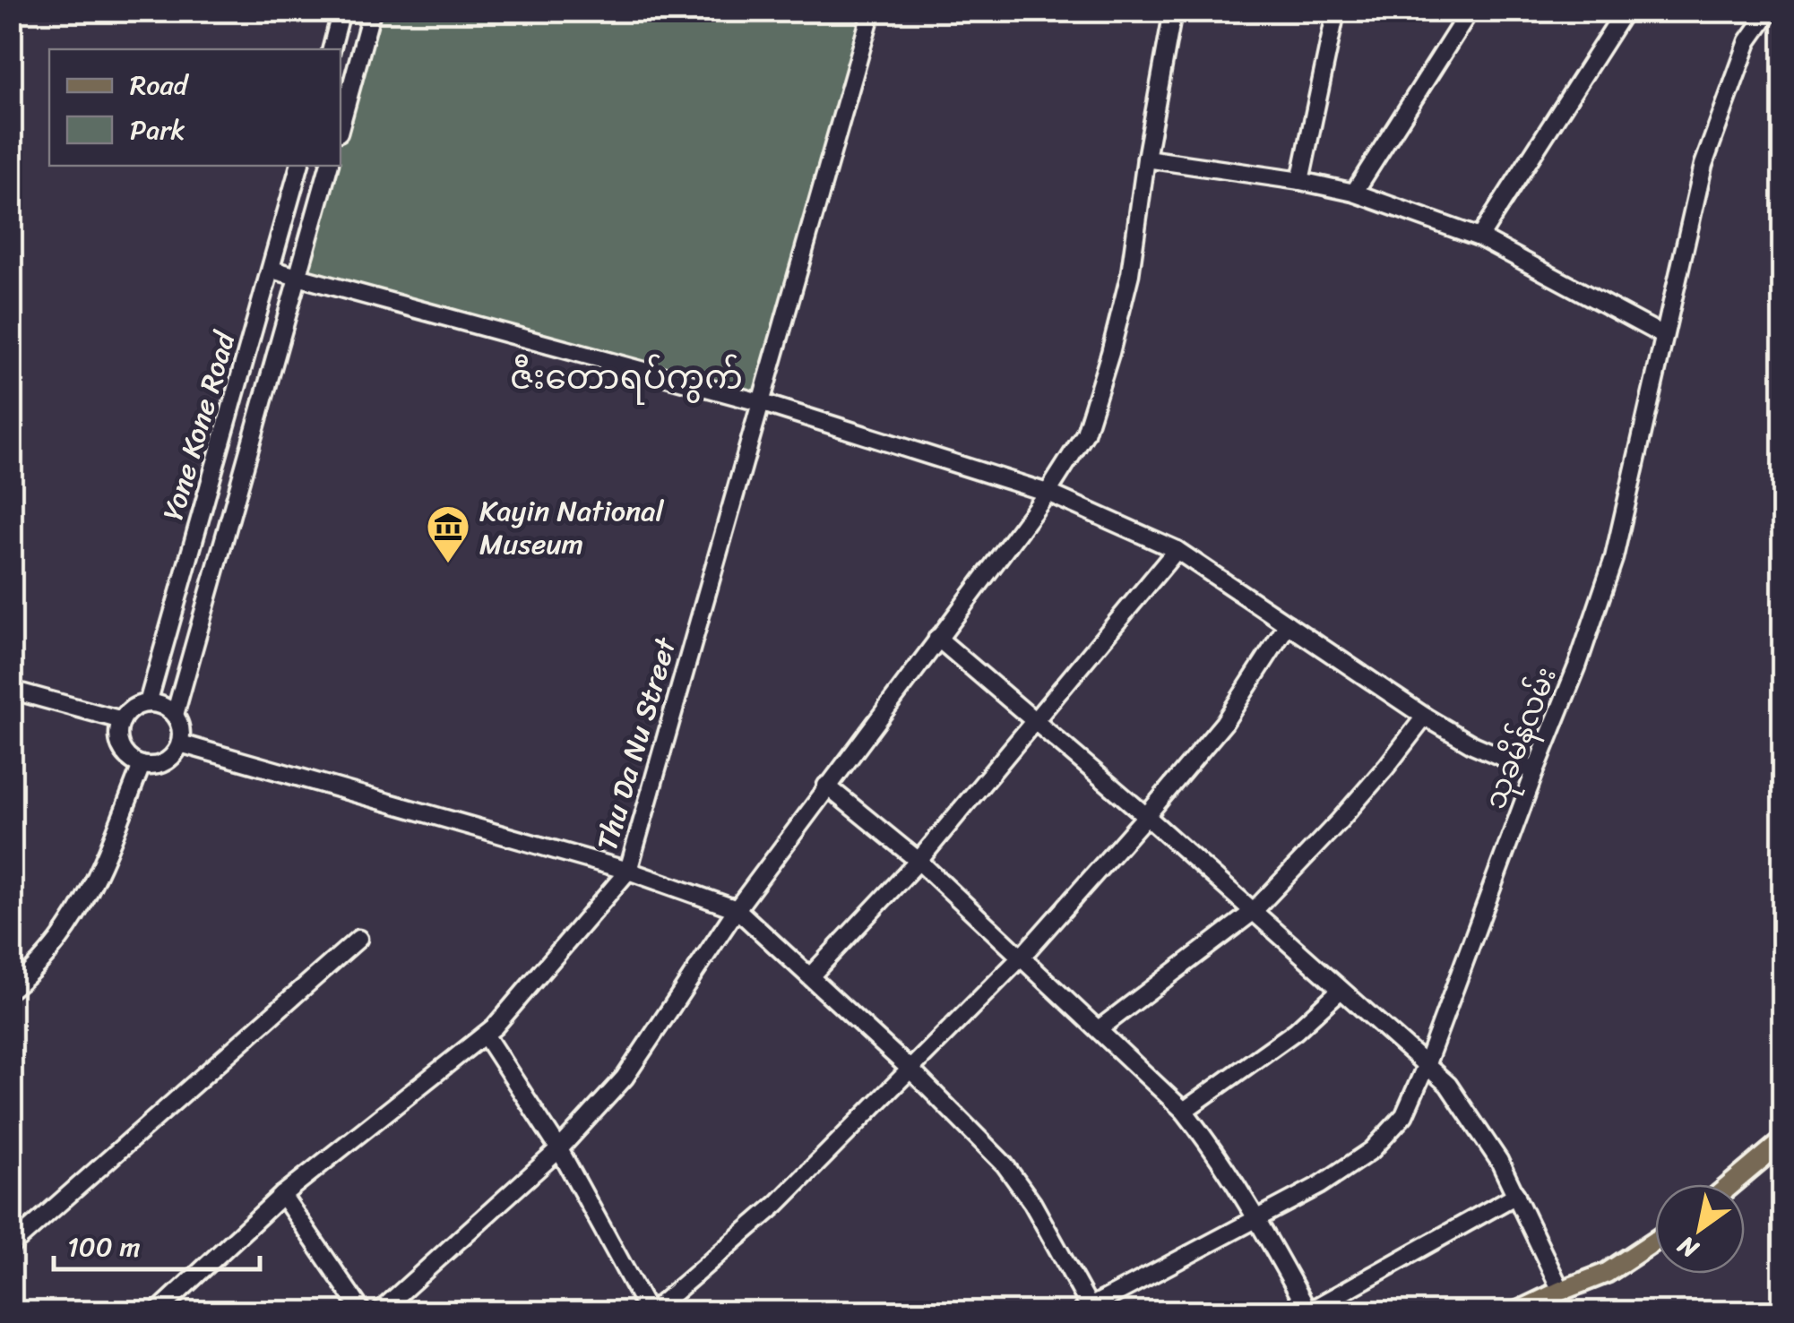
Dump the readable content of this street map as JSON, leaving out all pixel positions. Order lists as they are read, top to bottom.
{
  "streets": {
    "street": ["Yone Kone Road", "သုခမိန်လမ်း", "Thu Da Nu Street"]
  },
  "districts": ["ဇီးတောရပ်ကွက်"],
  "places": {
    "museum": ["Kayin National Museum"]
  },
  "legend": ["Road", "Park"],
  "scale_bar": "100 m",
  "north": "bottom left"
}
